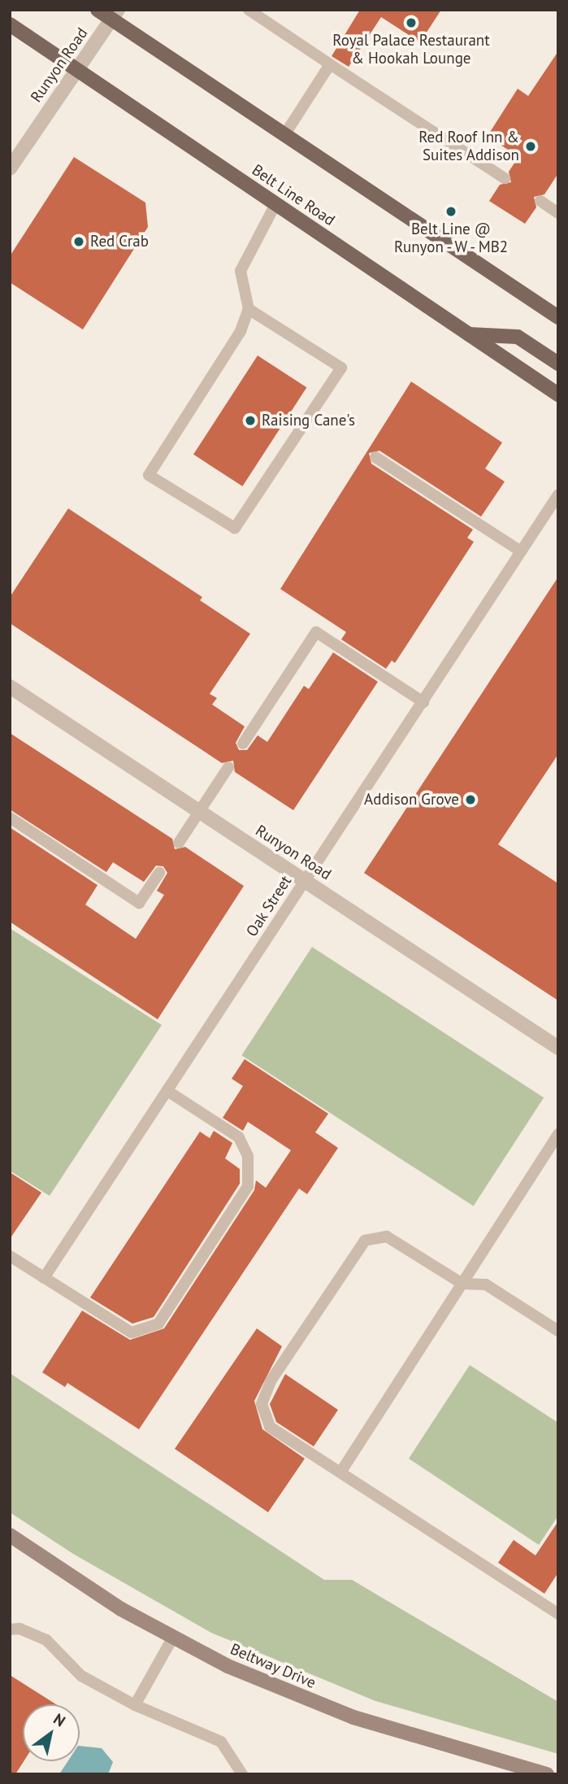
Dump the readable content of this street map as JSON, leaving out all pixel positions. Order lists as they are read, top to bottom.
{
  "streets": {
    "main road": ["Belt Line Road"],
    "street": ["Runyon Road", "Beltway Drive"],
    "lane": ["Oak Street"]
  },
  "crossings": [
    ["Runyon Road", "Belt Line Road"],
    ["Runyon Road", "Oak Street"]
  ],
  "places": [
    "Royal Palace Restaurant & Hookah Lounge",
    "Red Roof Inn & Suites Addison",
    "Belt Line @ Runyon - W - MB2",
    "Red Crab",
    "Raising Cane's",
    "Addison Grove"
  ],
  "north": "top right"
}
